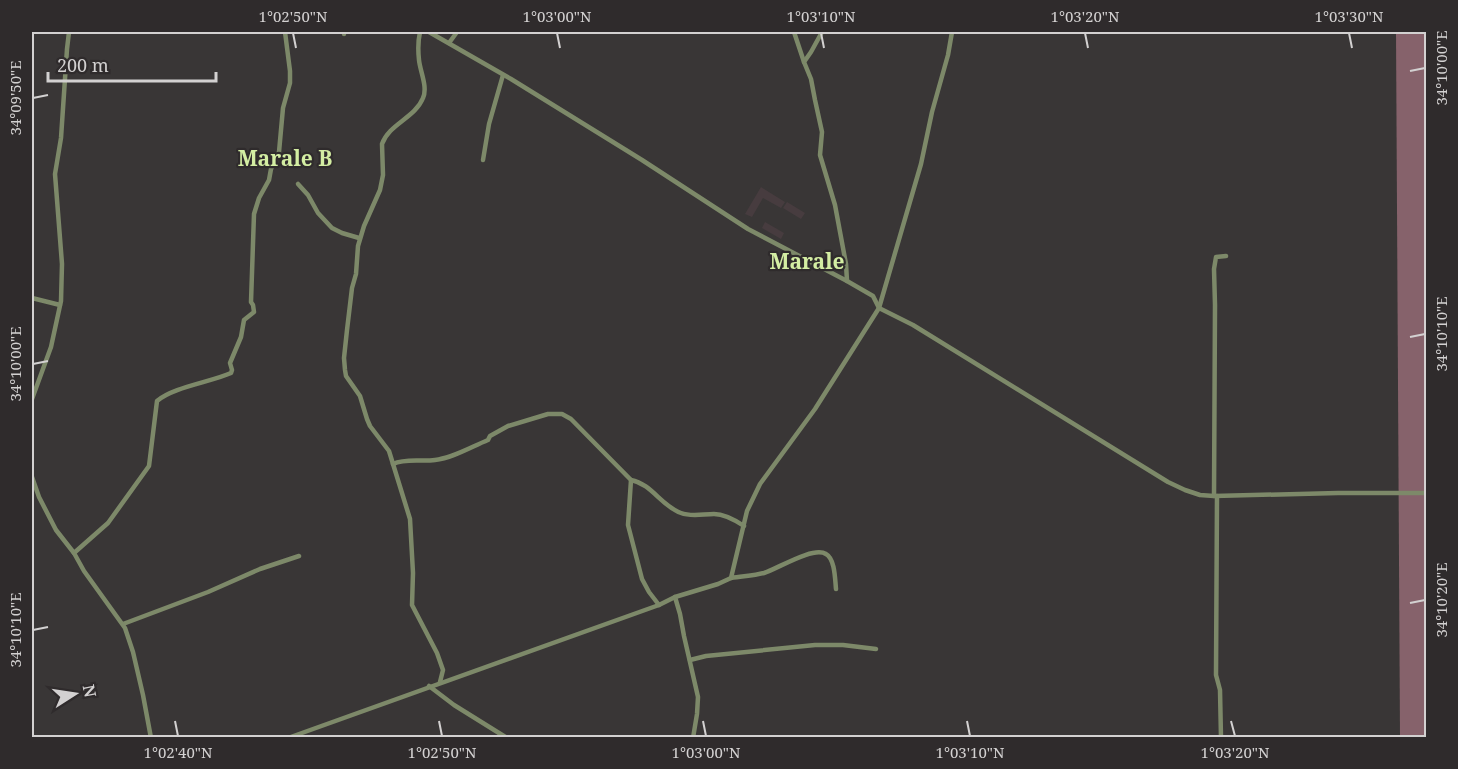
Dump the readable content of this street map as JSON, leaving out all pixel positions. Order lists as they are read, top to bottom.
{
  "districts": ["Marale B", "Marale"],
  "scale_bar": "200 m",
  "north": "right",
  "coordinates": [
    "1°02'50\"N",
    "1°03'00\"N",
    "1°03'10\"N",
    "1°03'20\"N",
    "1°03'30\"N",
    "34°10'00\"E",
    "34°09'50\"E",
    "34°10'10\"E",
    "34°10'20\"E",
    "1°02'40\"N"
  ]
}
